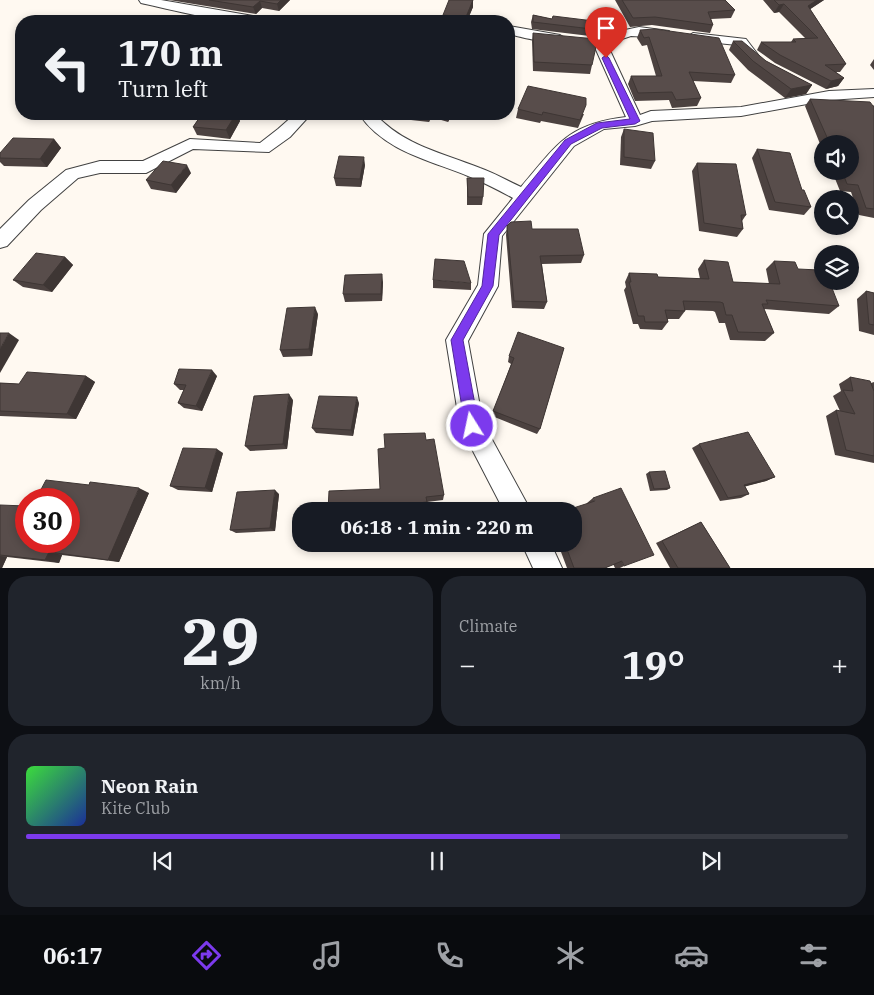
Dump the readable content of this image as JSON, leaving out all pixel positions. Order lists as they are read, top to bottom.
{
  "page": {
    "turn": ["170 m", "Turn left"],
    "limit": "30",
    "trip": "06:18 · 1 min · 220 m",
    "tile": [
      ["29", "km/h"],
      "Climate"
    ],
    "heat": ["−", "19°", "+"],
    "song": ["Neon Rain", "Kite Club"],
    "tabs": "06:17"
  }
}
